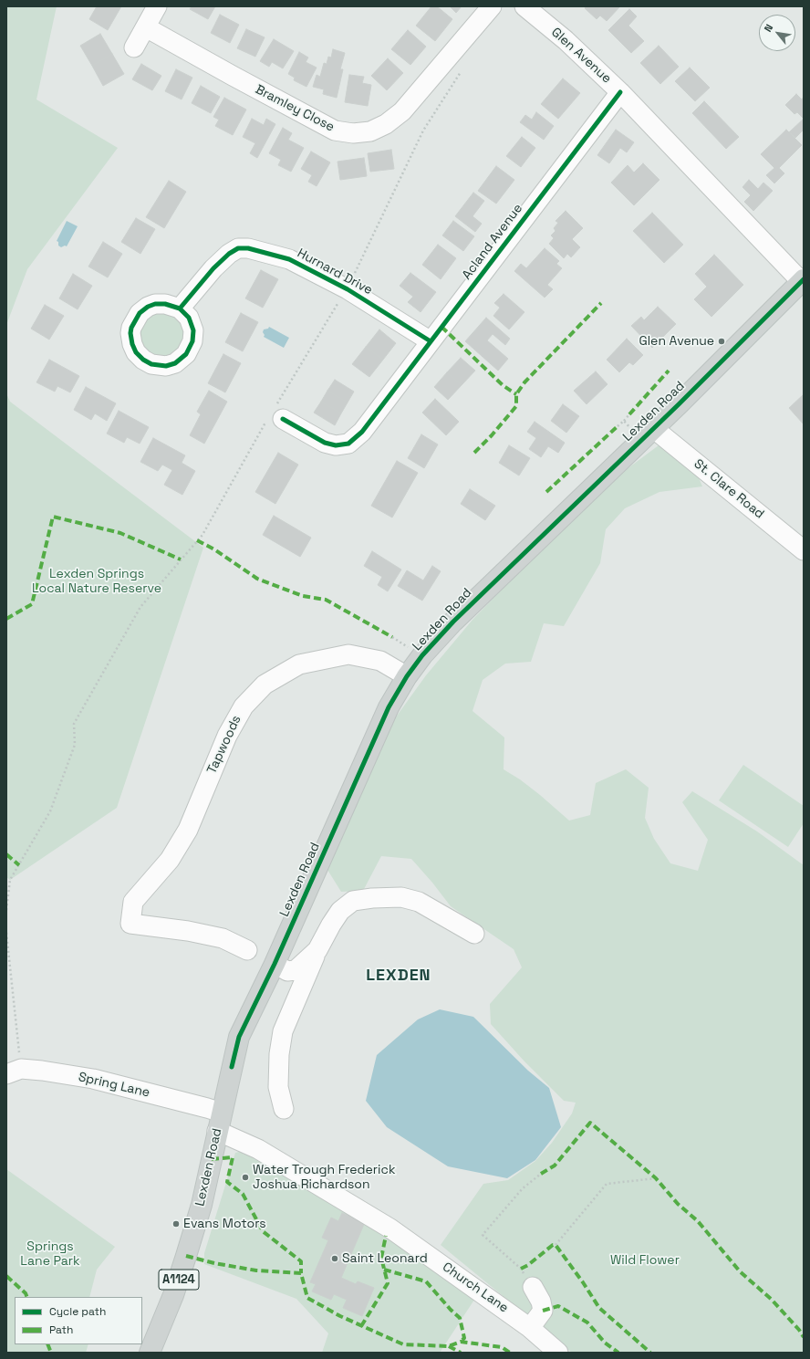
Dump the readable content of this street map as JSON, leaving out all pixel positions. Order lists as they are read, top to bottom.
{
  "streets": {
    "main road": ["Lexden Road", "A1124"],
    "street": [
      "Glen Avenue",
      "Bramley Close",
      "Acland Avenue",
      "Hurnard Drive",
      "St. Clare Road",
      "Tapwoods",
      "Spring Lane",
      "Church Lane"
    ]
  },
  "crossings": [
    ["Glen Avenue", "Acland Avenue"],
    ["Glen Avenue", "Lexden Road"],
    ["Acland Avenue", "Hurnard Drive"],
    ["Lexden Road", "St. Clare Road"],
    ["Lexden Road", "Tapwoods"],
    ["Lexden Road", "Spring Lane"],
    ["Lexden Road", "Church Lane"],
    ["Spring Lane", "Church Lane"]
  ],
  "districts": ["LEXDEN"],
  "parks": ["Lexden Springs Local Nature Reserve", "Springs Lane Park", "Wild Flower"],
  "places": [
    "Glen Avenue",
    "Water Trough Frederick Joshua Richardson",
    "Evans Motors",
    "Saint Leonard"
  ],
  "legend": ["Cycle path", "Path"],
  "north": "top left"
}
